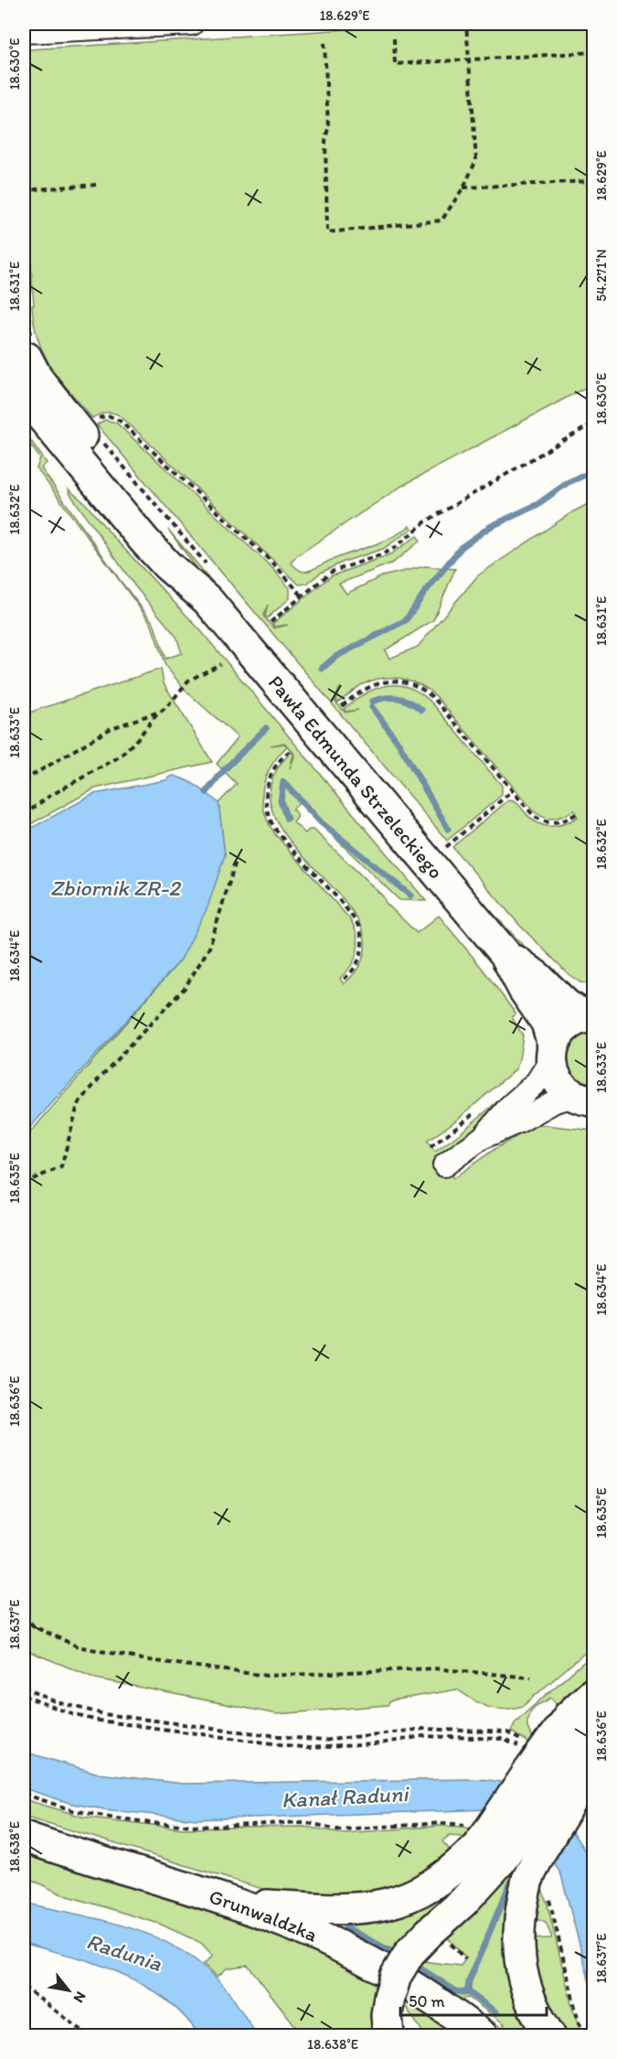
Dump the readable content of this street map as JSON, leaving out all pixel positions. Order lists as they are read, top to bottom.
{
  "streets": {
    "main road": ["Pawła Edmunda Strzeleckiego", "Grunwaldzka"]
  },
  "water": ["Zbiornik ZR-2", "Kanał Raduni", "Radunia"],
  "scale_bar": "50 m",
  "north": "bottom right",
  "coordinates": [
    "18.629°E",
    "18.630°E",
    "54.271°N",
    "18.631°E",
    "18.632°E",
    "18.633°E",
    "18.634°E",
    "18.635°E",
    "18.636°E",
    "18.637°E",
    "18.638°E"
  ]
}
